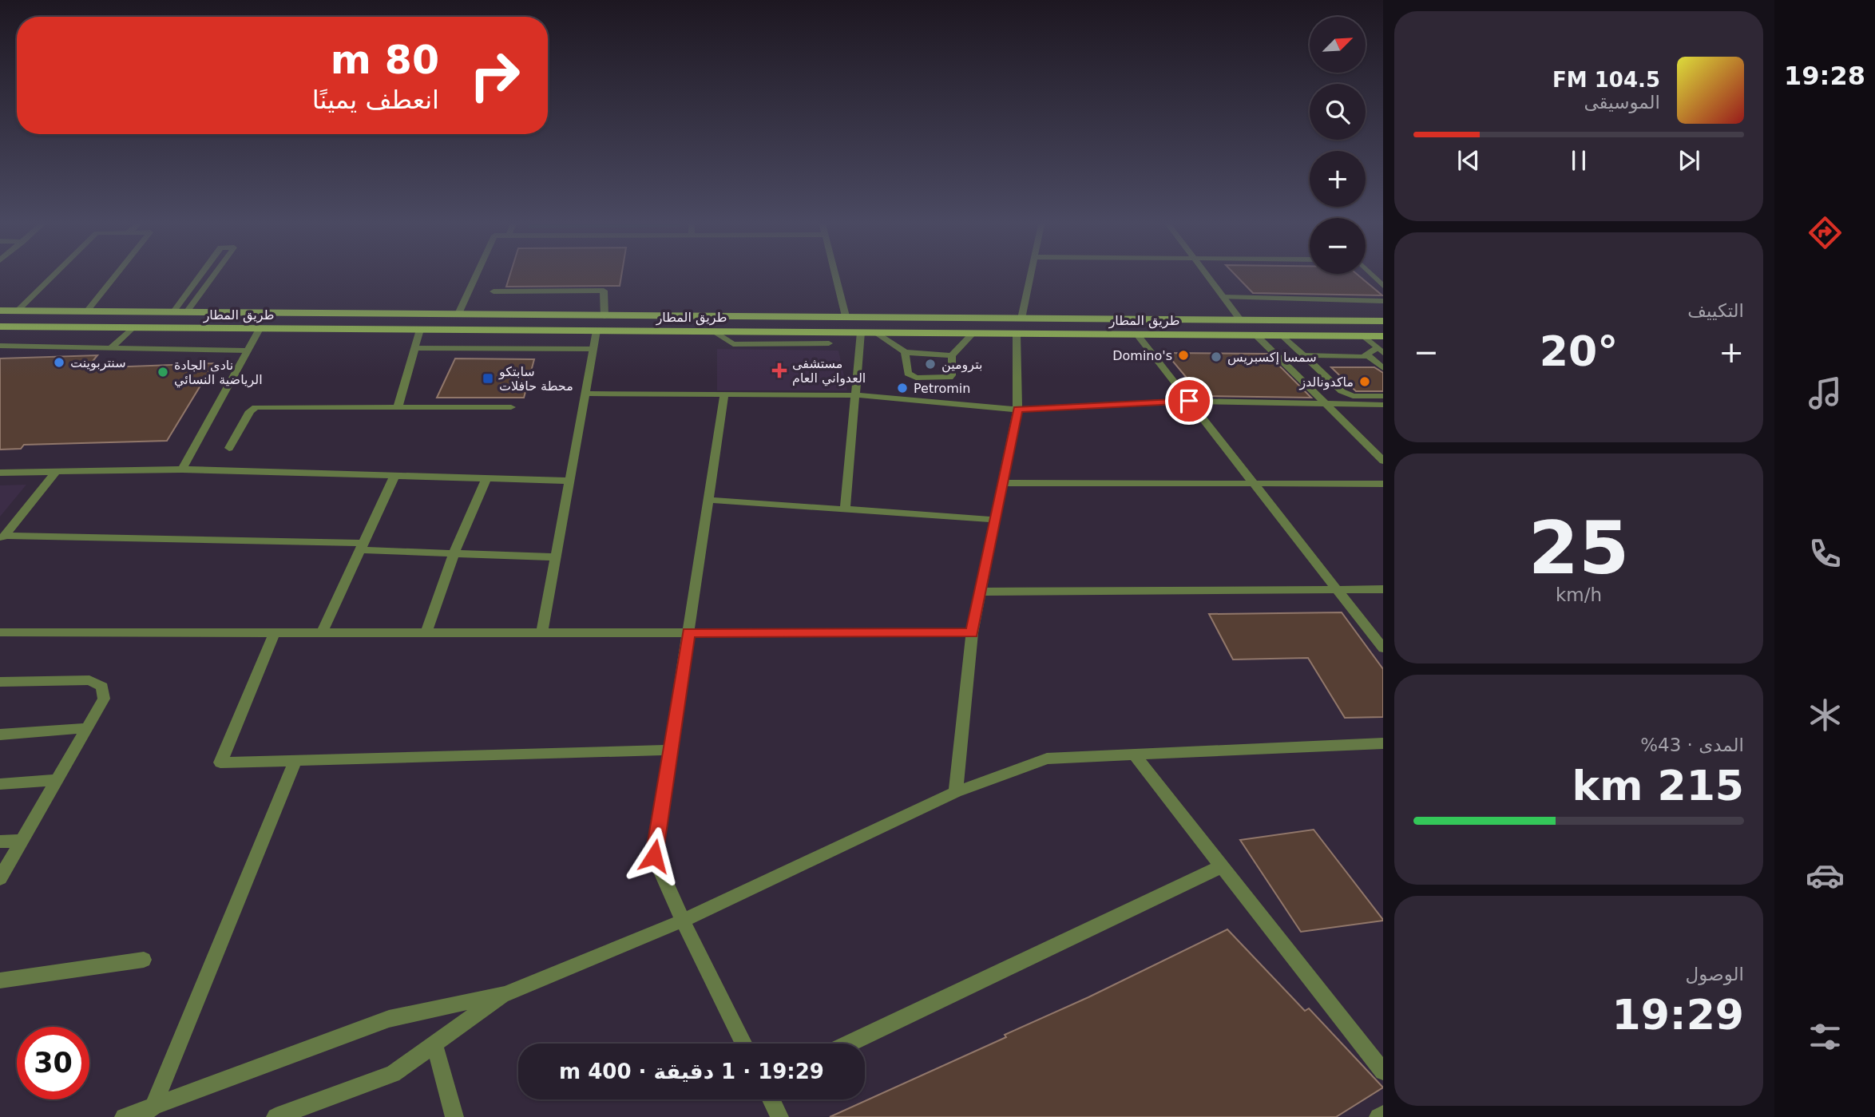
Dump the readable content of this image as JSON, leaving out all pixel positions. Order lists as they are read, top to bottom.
{
  "streets": {
    "main road": ["طريق المطار"]
  },
  "places": {
    "other": [
      "Domino's",
      "سمسا إكسبريس",
      "سنتربوينت",
      "بترومين",
      "نادي الجادة الرياضية النسائي",
      "ماكدونالدز",
      "Petromin"
    ],
    "health": ["مستشفى العدواني العام"],
    "transit": ["سابتكو محطة حافلات"]
  },
  "north": "top right",
  "page": {
    "tabs": "19:28",
    "map_buttons": ["+", "−"],
    "turn": ["80 m", "انعطف يمينًا"],
    "song": ["104.5 FM", "الموسيقى"],
    "tile": [
      "التكييف",
      ["25", "km/h"],
      ["المدى · 43%", "215 km"],
      ["الوصول", "19:29"]
    ],
    "heat": ["−", "20°", "+"],
    "limit": "30",
    "trip": "19:29 · 1 دقيقة · 400 m"
  }
}
